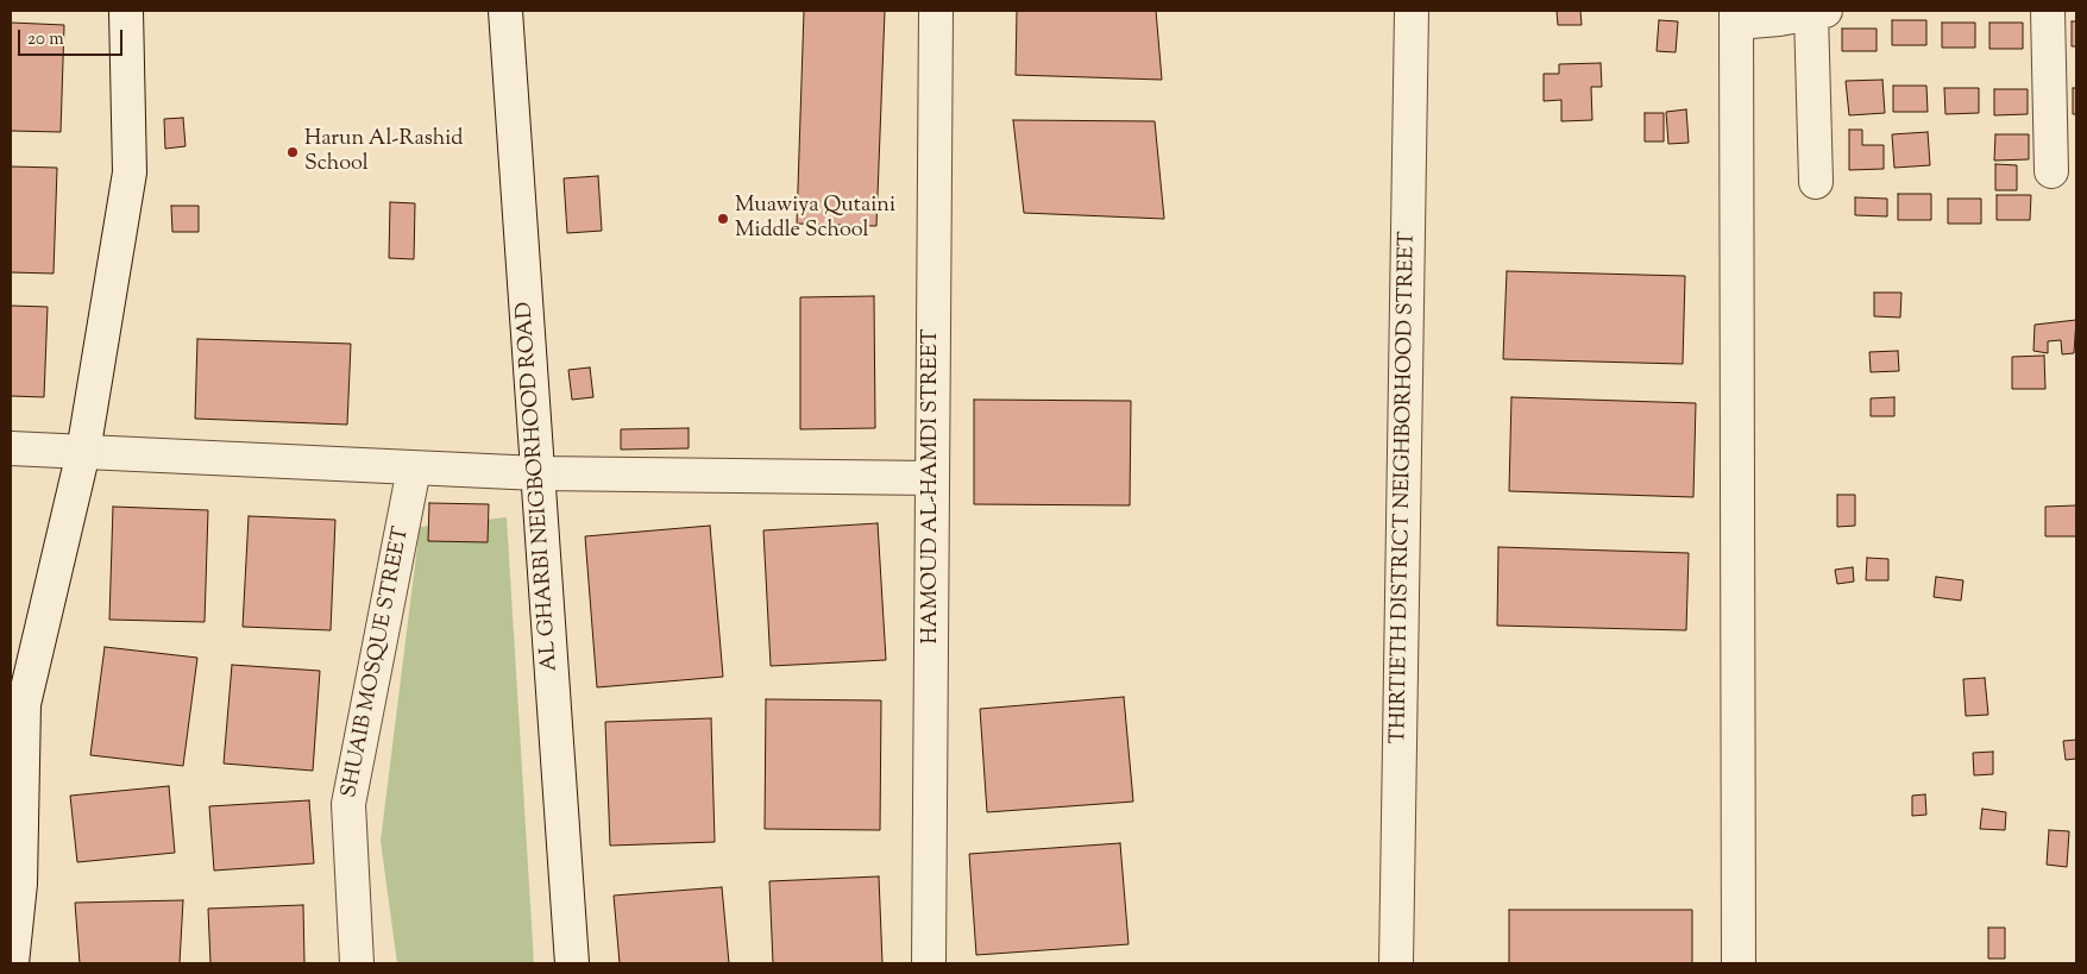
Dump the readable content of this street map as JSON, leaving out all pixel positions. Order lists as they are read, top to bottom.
{
  "streets": {
    "street": [
      "AL GHARBI NEIGBORHOOD ROAD",
      "HAMOUD AL-HAMDI STREET",
      "THIRTIETH DISTRICT NEIGHBORHOOD STREET",
      "SHUAIB MOSQUE STREET"
    ]
  },
  "places": ["Harun Al-Rashid School", "Muawiya Qutaini Middle School"],
  "scale_bar": "20 m"
}
